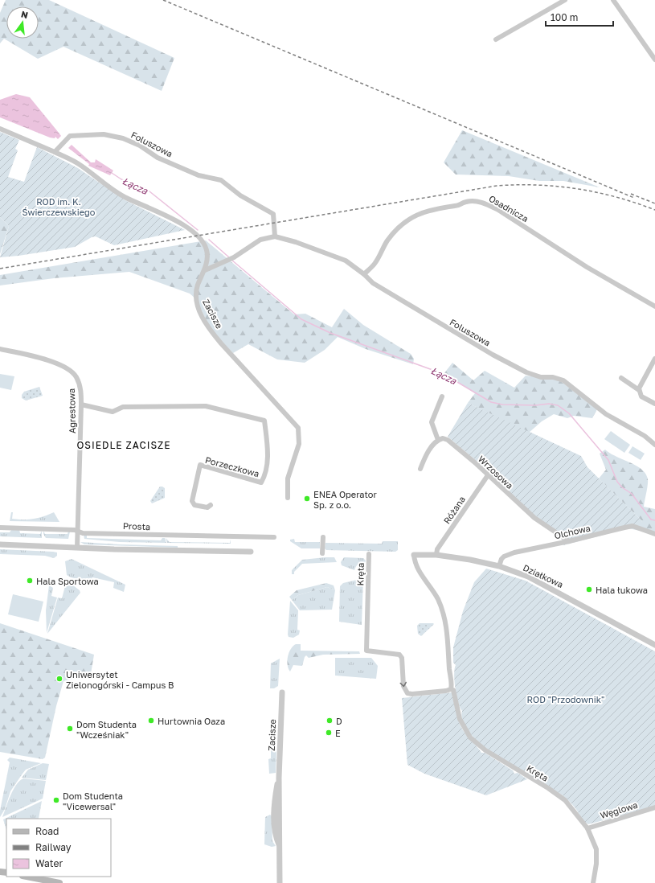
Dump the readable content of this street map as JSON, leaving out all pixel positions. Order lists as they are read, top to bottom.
{
  "streets": {
    "street": [
      "Foluszowa",
      "Osadnicza",
      "Zacisze",
      "Agrestowa",
      "Porzeczkowa",
      "Wrzosowa",
      "Różana",
      "Prosta",
      "Olchowa",
      "Kręta",
      "Działkowa",
      "Węglowa"
    ]
  },
  "crossings": [
    ["Foluszowa", "Osadnicza"],
    ["Foluszowa", "Zacisze"],
    ["Agrestowa", "Porzeczkowa"],
    ["Agrestowa", "Prosta"],
    ["Wrzosowa", "Różana"],
    ["Wrzosowa", "Olchowa"],
    ["Różana", "Działkowa"],
    ["Olchowa", "Działkowa"],
    ["Kręta", "Działkowa"],
    ["Kręta", "Węglowa"]
  ],
  "districts": ["OSIEDLE ZACISZE"],
  "water": ["Łącza"],
  "parks": ["ROD im. K. Świerczewskiego", "ROD \"Przodownik\""],
  "places": [
    "ENEA Operator Sp. z o.o.",
    "Hala Sportowa",
    "Hala łukowa",
    "Uniwersytet Zielonogórski - Campus B",
    "Hurtownia Oaza",
    "D",
    "Dom Studenta \"Wcześniak\"",
    "E",
    "Dom Studenta \"Vicewersal\""
  ],
  "legend": ["Road", "Railway", "Water"],
  "scale_bar": "100 m",
  "north": "top"
}
